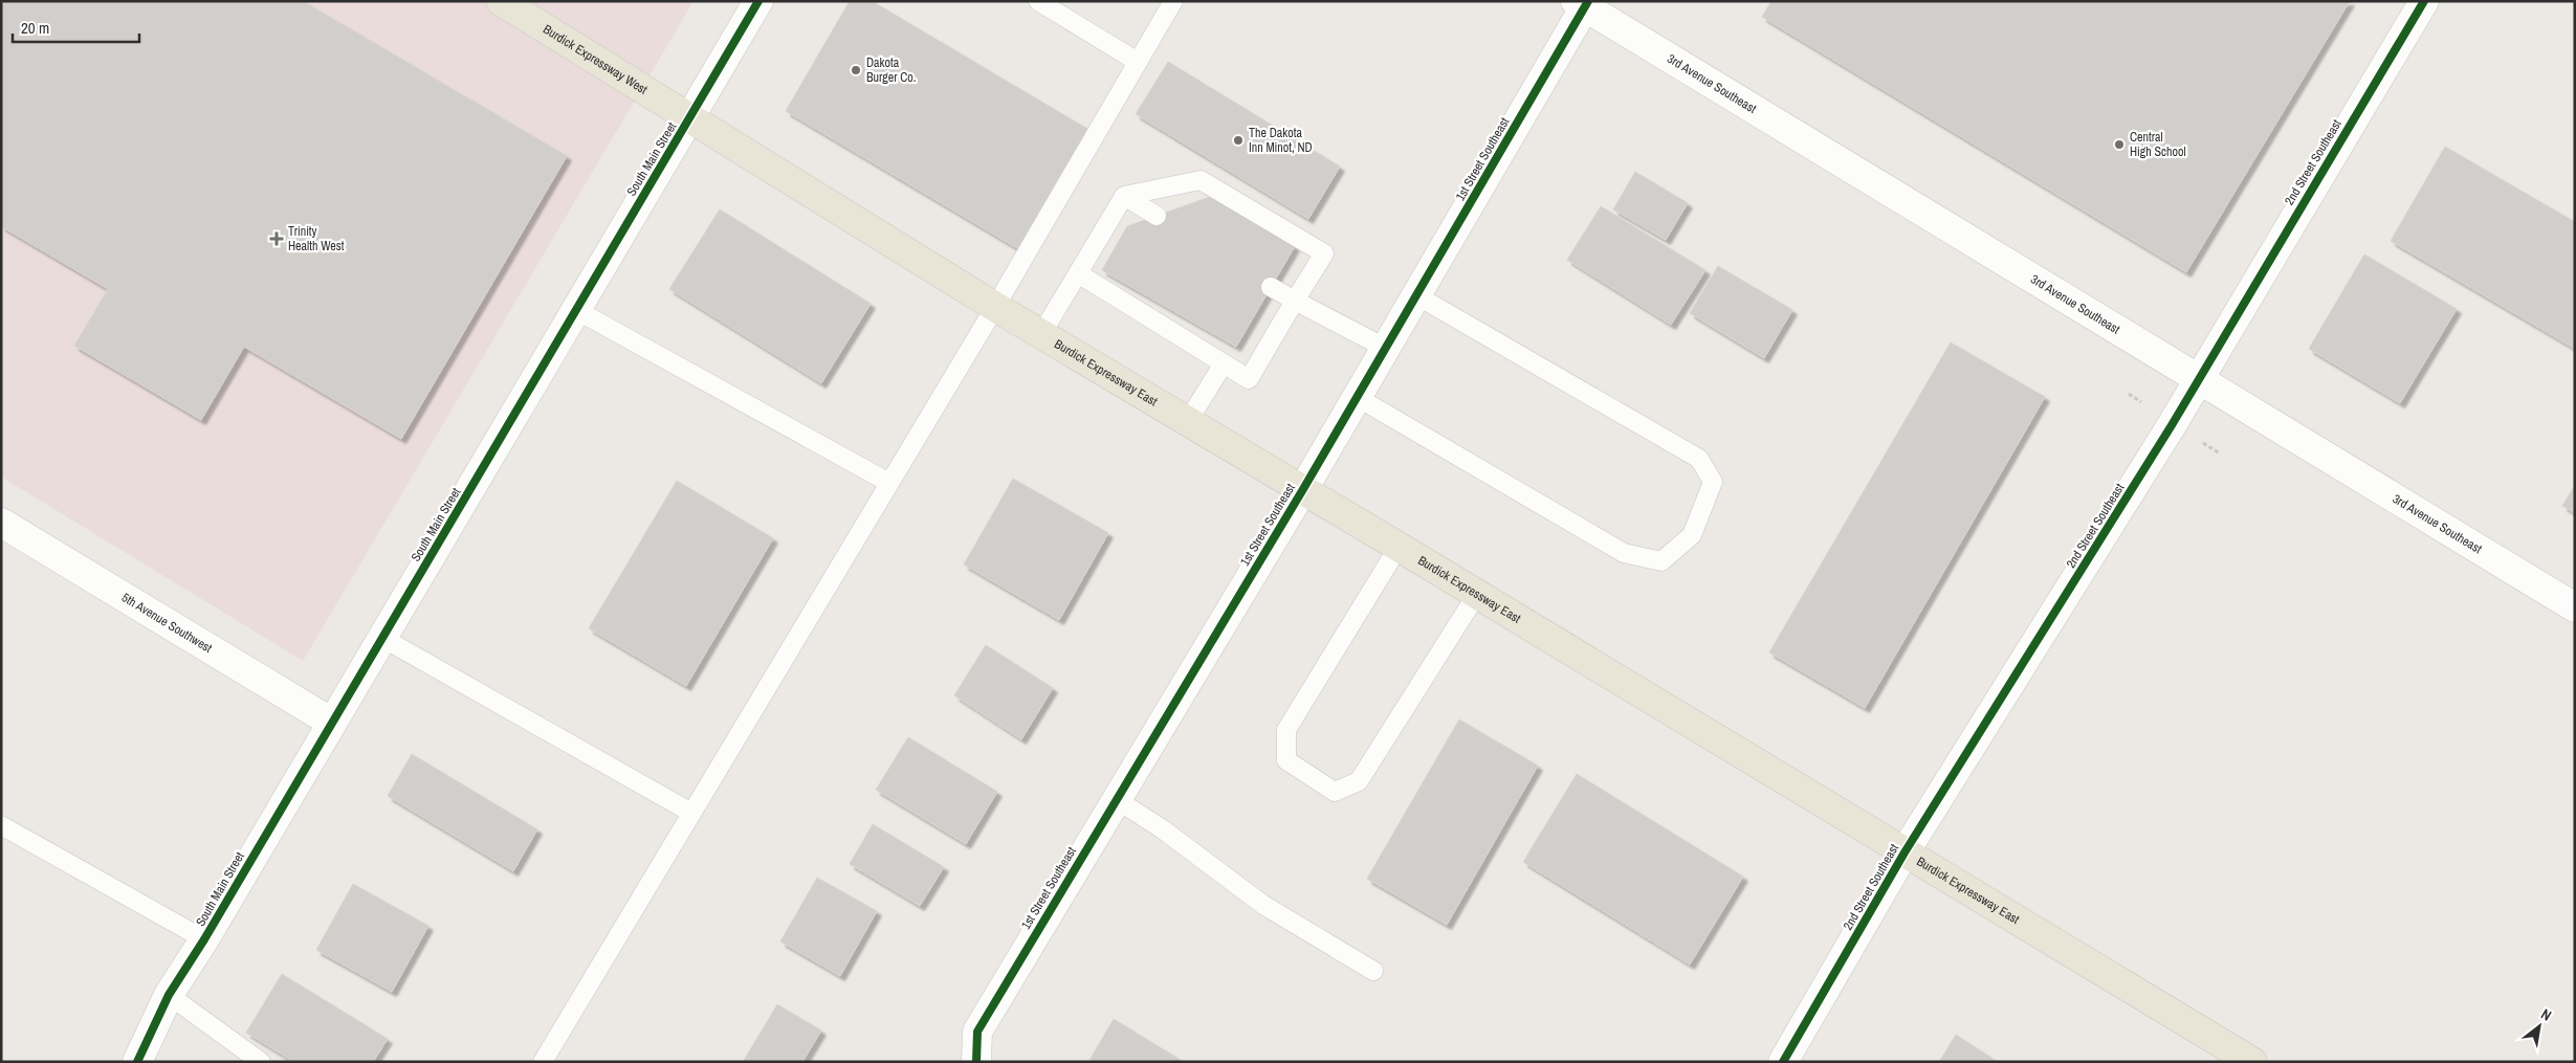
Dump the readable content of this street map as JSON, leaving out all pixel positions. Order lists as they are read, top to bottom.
{
  "streets": {
    "main road": ["Burdick Expressway West", "Burdick Expressway East"],
    "street": [
      "3rd Avenue Southeast",
      "South Main Street",
      "1st Street Southeast",
      "2nd Street Southeast",
      "5th Avenue Southwest"
    ]
  },
  "crossings": [
    ["Burdick Expressway West", "South Main Street"],
    ["Burdick Expressway West", "Burdick Expressway East"],
    ["3rd Avenue Southeast", "1st Street Southeast"],
    ["3rd Avenue Southeast", "2nd Street Southeast"],
    ["South Main Street", "Burdick Expressway East"],
    ["South Main Street", "5th Avenue Southwest"],
    ["1st Street Southeast", "Burdick Expressway East"],
    ["2nd Street Southeast", "Burdick Expressway East"]
  ],
  "places": {
    "other": ["Dakota Burger Co.", "The Dakota Inn Minot, ND", "Central High School"],
    "health": ["Trinity Health West"]
  },
  "scale_bar": "20 m",
  "north": "top right"
}
